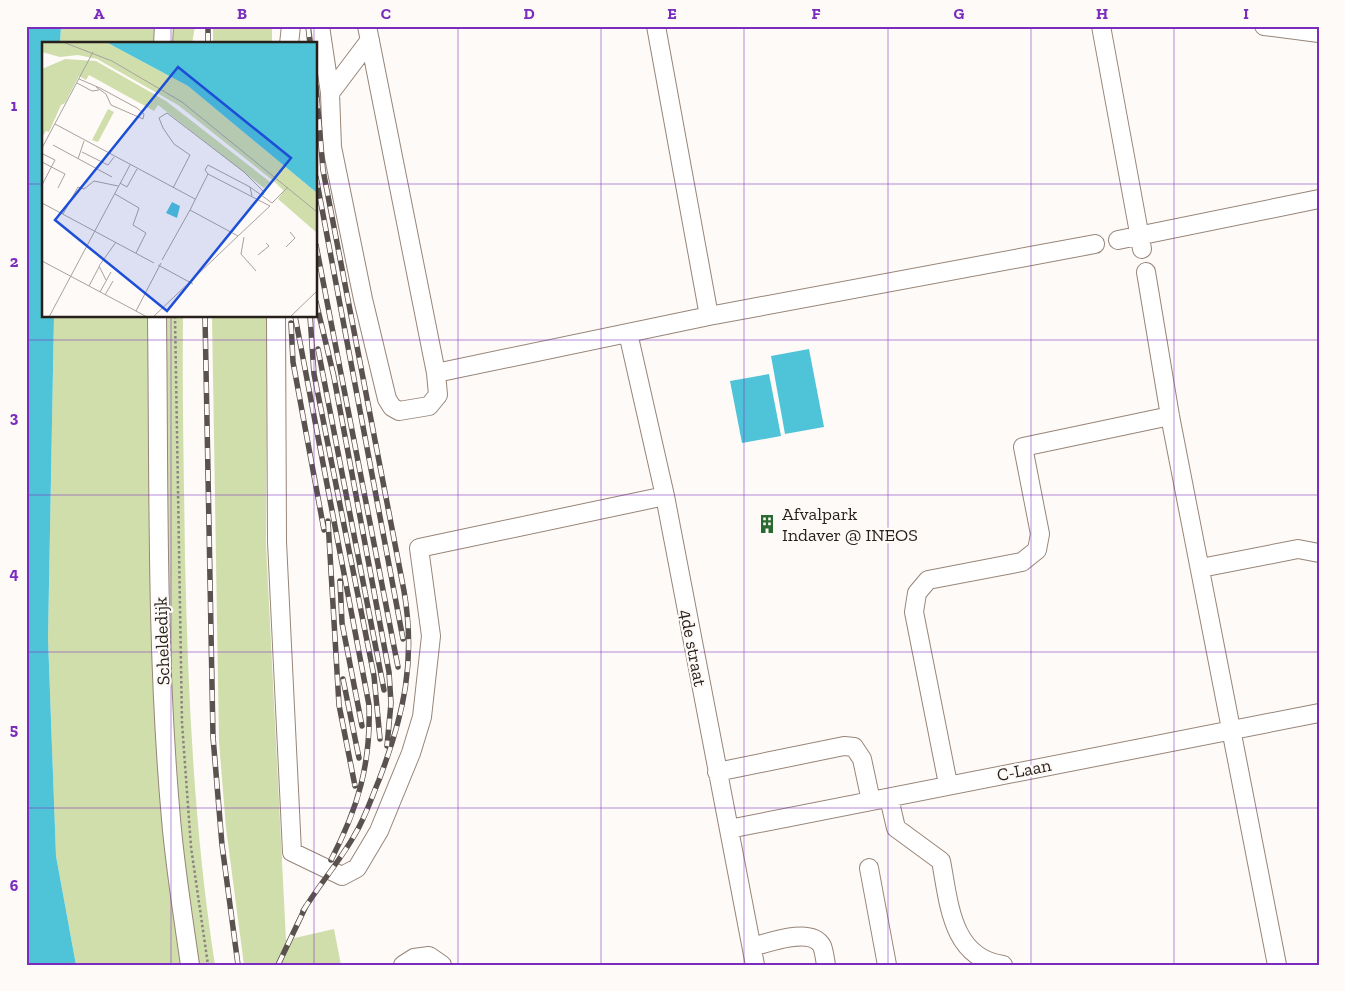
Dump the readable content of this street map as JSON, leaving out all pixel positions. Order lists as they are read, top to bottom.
{
  "streets": {
    "street": ["Scheldedijk", "4de straat", "C-Laan"]
  },
  "crossings": [
    ["4de straat", "C-Laan"]
  ],
  "places": {
    "building": ["Afvalpark Indaver @ INEOS"]
  },
  "grid": {
    "columns": [
      "A",
      "B",
      "C",
      "D",
      "E",
      "F",
      "G",
      "H",
      "I"
    ],
    "rows": [
      "1",
      "2",
      "3",
      "4",
      "5",
      "6"
    ]
  }
}
